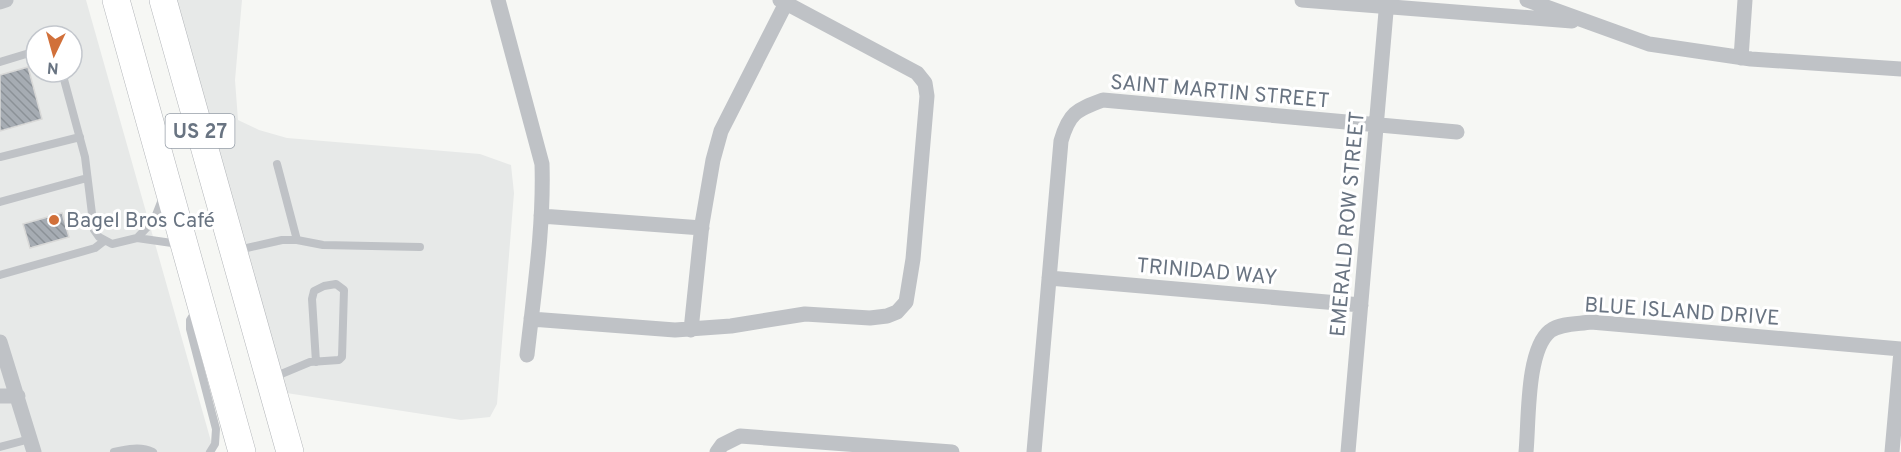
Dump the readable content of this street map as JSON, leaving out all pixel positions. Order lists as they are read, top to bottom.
{
  "streets": {
    "highway": ["US 27"],
    "street": [
      "SAINT MARTIN STREET",
      "EMERALD ROW STREET",
      "TRINIDAD WAY",
      "BLUE ISLAND DRIVE"
    ]
  },
  "crossings": [
    ["SAINT MARTIN STREET", "EMERALD ROW STREET"],
    ["SAINT MARTIN STREET", "TRINIDAD WAY"],
    ["EMERALD ROW STREET", "TRINIDAD WAY"]
  ],
  "places": ["Bagel Bros Café"],
  "north": "bottom"
}
